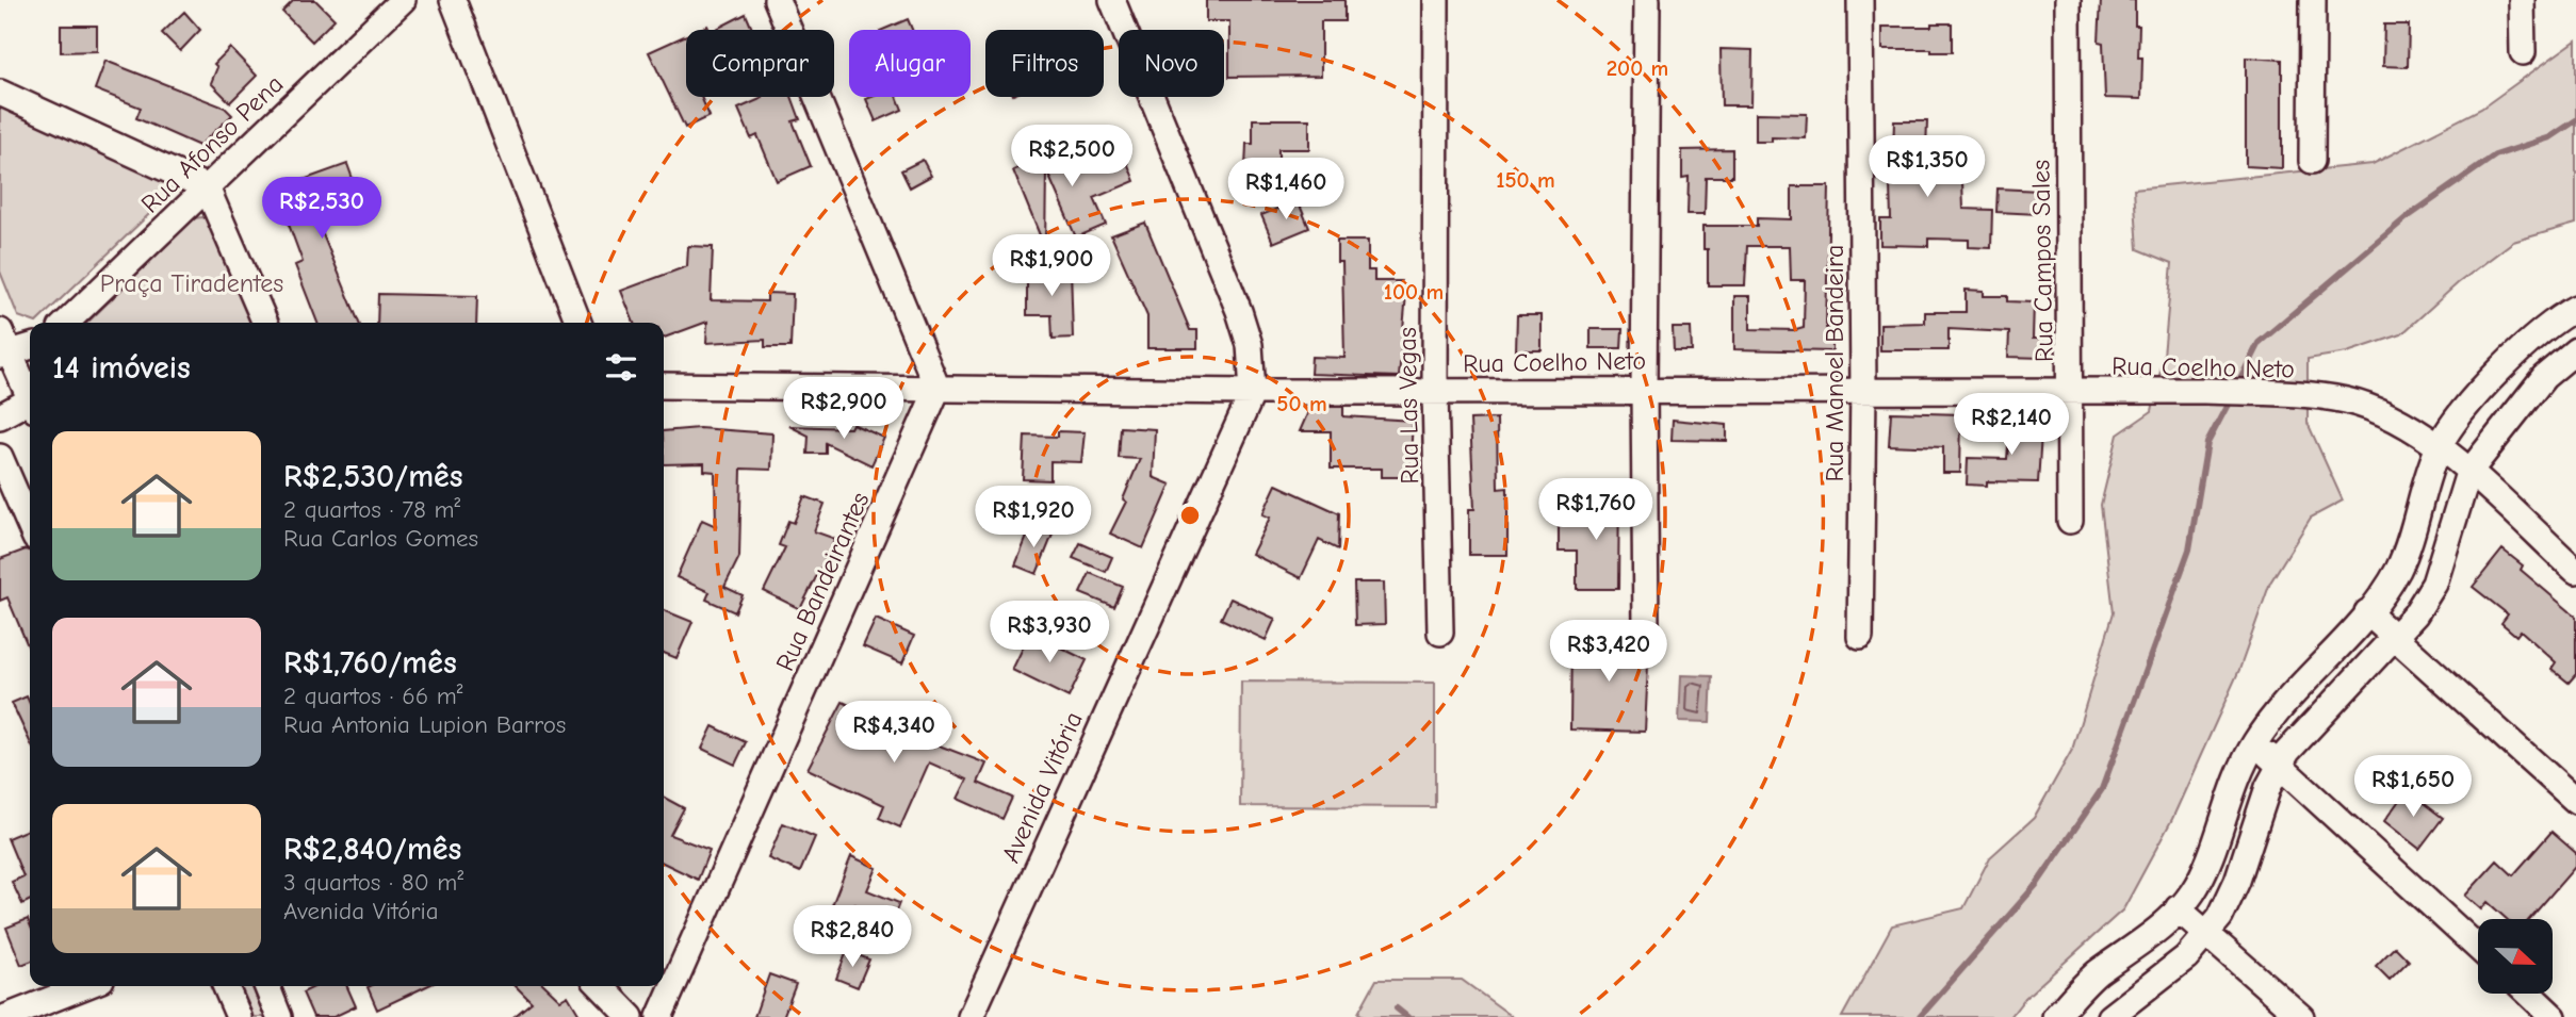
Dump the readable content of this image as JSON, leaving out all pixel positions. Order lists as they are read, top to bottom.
{
  "streets": {
    "street": [
      "Rua Afonso Pena",
      "Rua Campos Sales",
      "Rua Coelho Neto",
      "Rua Manoel Bandeira",
      "Rua Las Vegas",
      "Rua Bandeirantes",
      "Avenida Vitória"
    ]
  },
  "crossings": [
    ["Rua Campos Sales", "Rua Coelho Neto"],
    ["Rua Coelho Neto", "Rua Manoel Bandeira"],
    ["Rua Coelho Neto", "Rua Las Vegas"],
    ["Rua Coelho Neto", "Rua Bandeirantes"],
    ["Rua Coelho Neto", "Avenida Vitória"]
  ],
  "parks": ["Praça Tiradentes"],
  "north": "right",
  "page": {
    "chip": [
      "Comprar",
      "Alugar",
      "Filtros",
      "Novo"
    ],
    "price": [
      "R$2,500",
      "R$1,350",
      "R$1,460",
      "R$2,530",
      "R$1,900",
      "R$2,900",
      "R$2,140",
      "R$1,760",
      "R$1,920",
      "R$3,930",
      "R$3,420",
      "R$4,340",
      "R$1,650",
      "R$2,840"
    ],
    "heading": "14 imóveis",
    "list": [
      {
        "name": "R$2,530/mês",
        "note": "2 quartos · 78 m² · Rua Carlos Gomes"
      },
      {
        "name": "R$1,760/mês",
        "note": "2 quartos · 66 m² · Rua Antonia Lupion Barros"
      },
      {
        "name": "R$2,840/mês",
        "note": "3 quartos · 80 m² · Avenida Vitória"
      }
    ]
  },
  "rings": [
    "200 m",
    "150 m",
    "100 m",
    "50 m"
  ]
}
